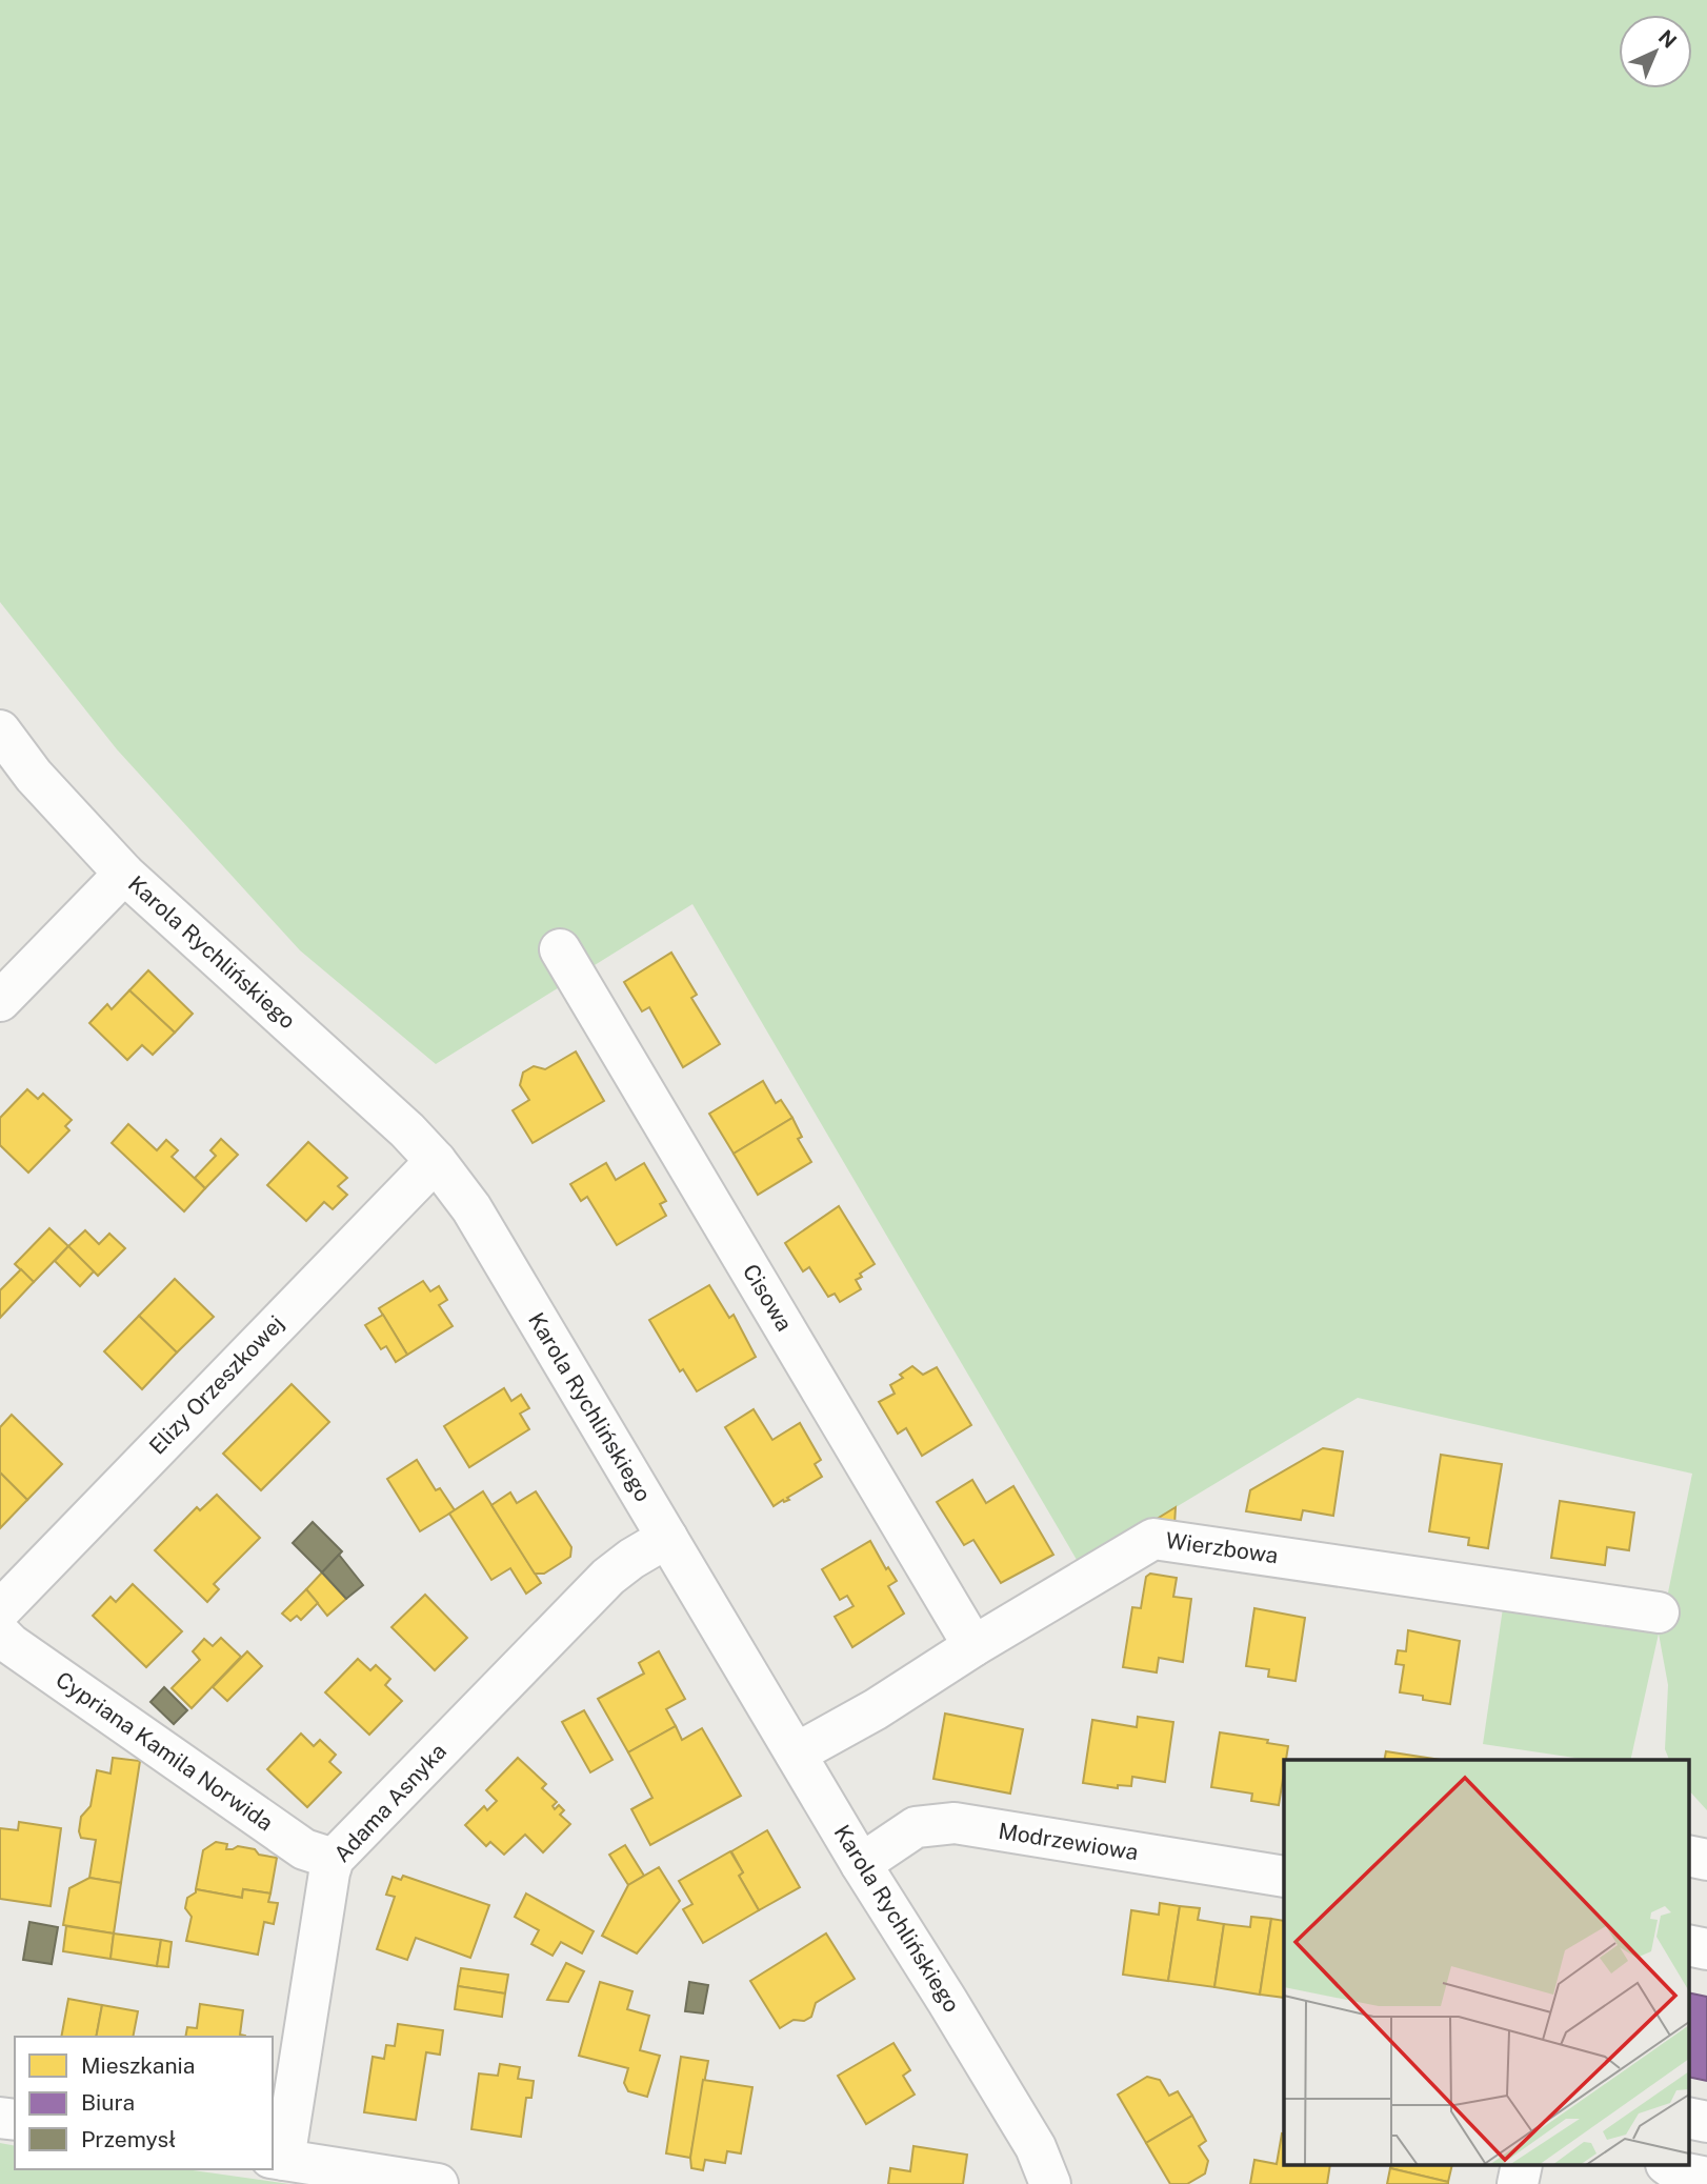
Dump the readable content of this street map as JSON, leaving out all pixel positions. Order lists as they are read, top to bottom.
{
  "streets": {
    "street": [
      "Karola Rychlińskiego",
      "Cisowa",
      "Elizy Orzeszkowej",
      "Wierzbowa",
      "Cypriana Kamila Norwida",
      "Adama Asnyka",
      "Modrzewiowa"
    ]
  },
  "crossings": [
    ["Karola Rychlińskiego", "Elizy Orzeszkowej"],
    ["Karola Rychlińskiego", "Wierzbowa"],
    ["Karola Rychlińskiego", "Adama Asnyka"],
    ["Karola Rychlińskiego", "Modrzewiowa"],
    ["Cisowa", "Wierzbowa"],
    ["Cypriana Kamila Norwida", "Adama Asnyka"]
  ],
  "legend": ["Mieszkania", "Biura", "Przemysł"],
  "north": "top right"
}
